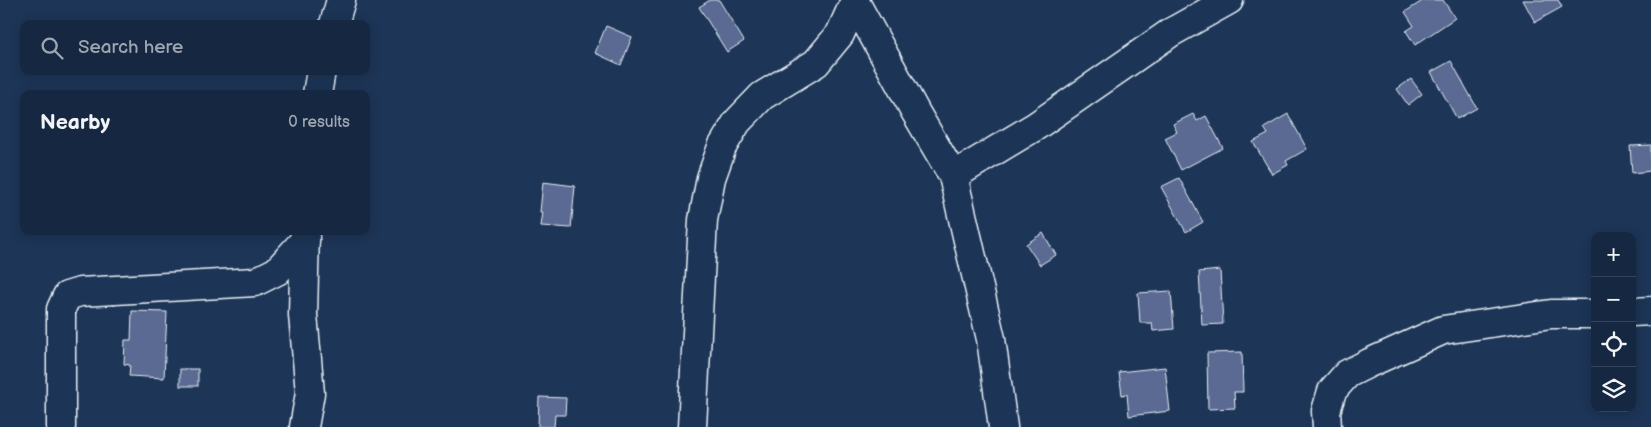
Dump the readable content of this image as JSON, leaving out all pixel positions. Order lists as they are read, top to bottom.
{
  "page": {
    "search": "Search here",
    "heading": ["Nearby", "0 results"],
    "map_buttons": ["+", "−"]
  }
}
